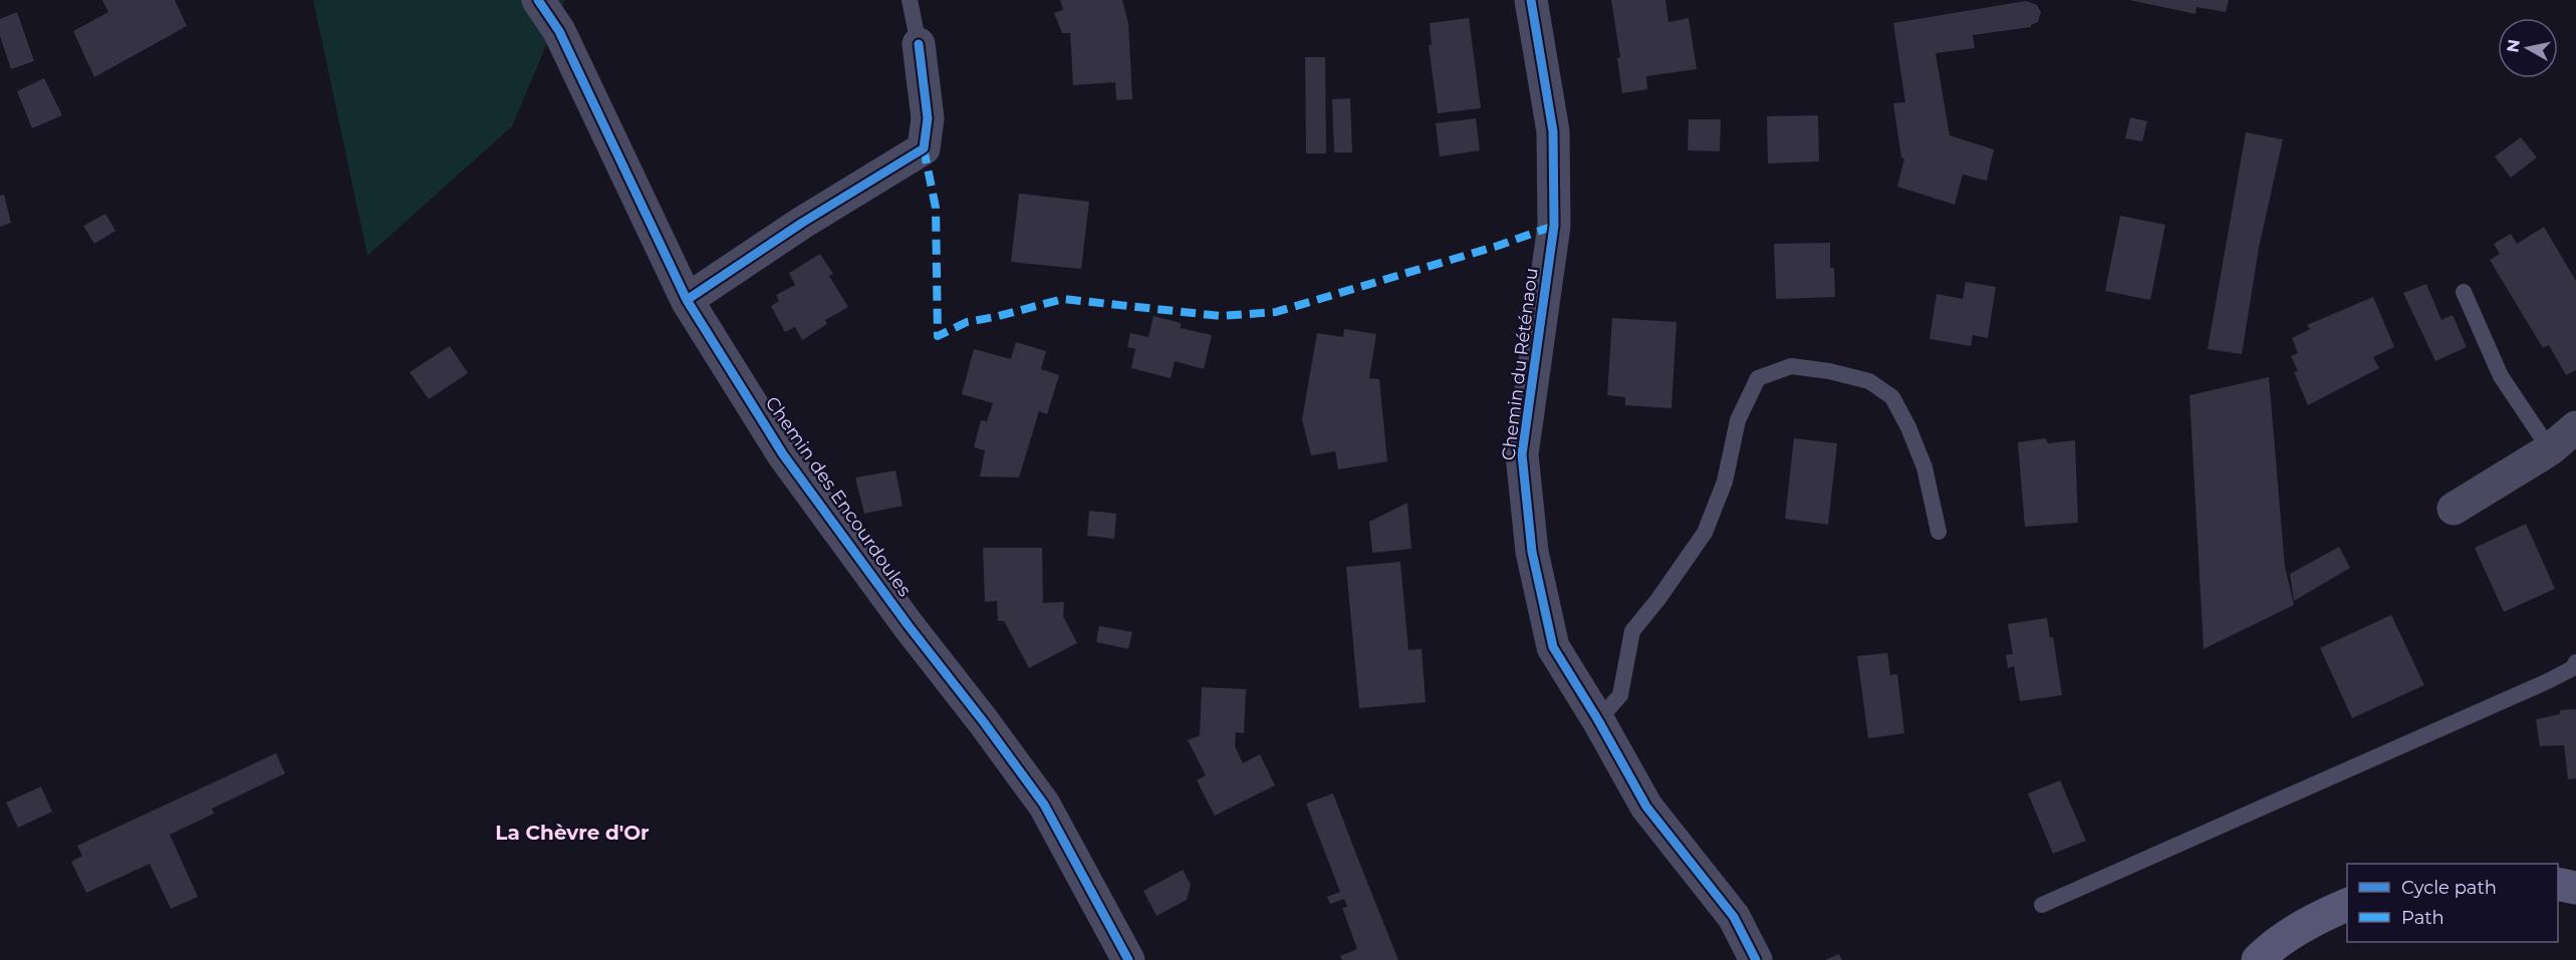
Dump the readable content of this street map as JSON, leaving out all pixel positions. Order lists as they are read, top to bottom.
{
  "streets": {
    "street": ["Chemin du Réténaou", "Chemin des Encourdoules"]
  },
  "districts": ["La Chèvre d'Or"],
  "legend": ["Cycle path", "Path"],
  "north": "left"
}
